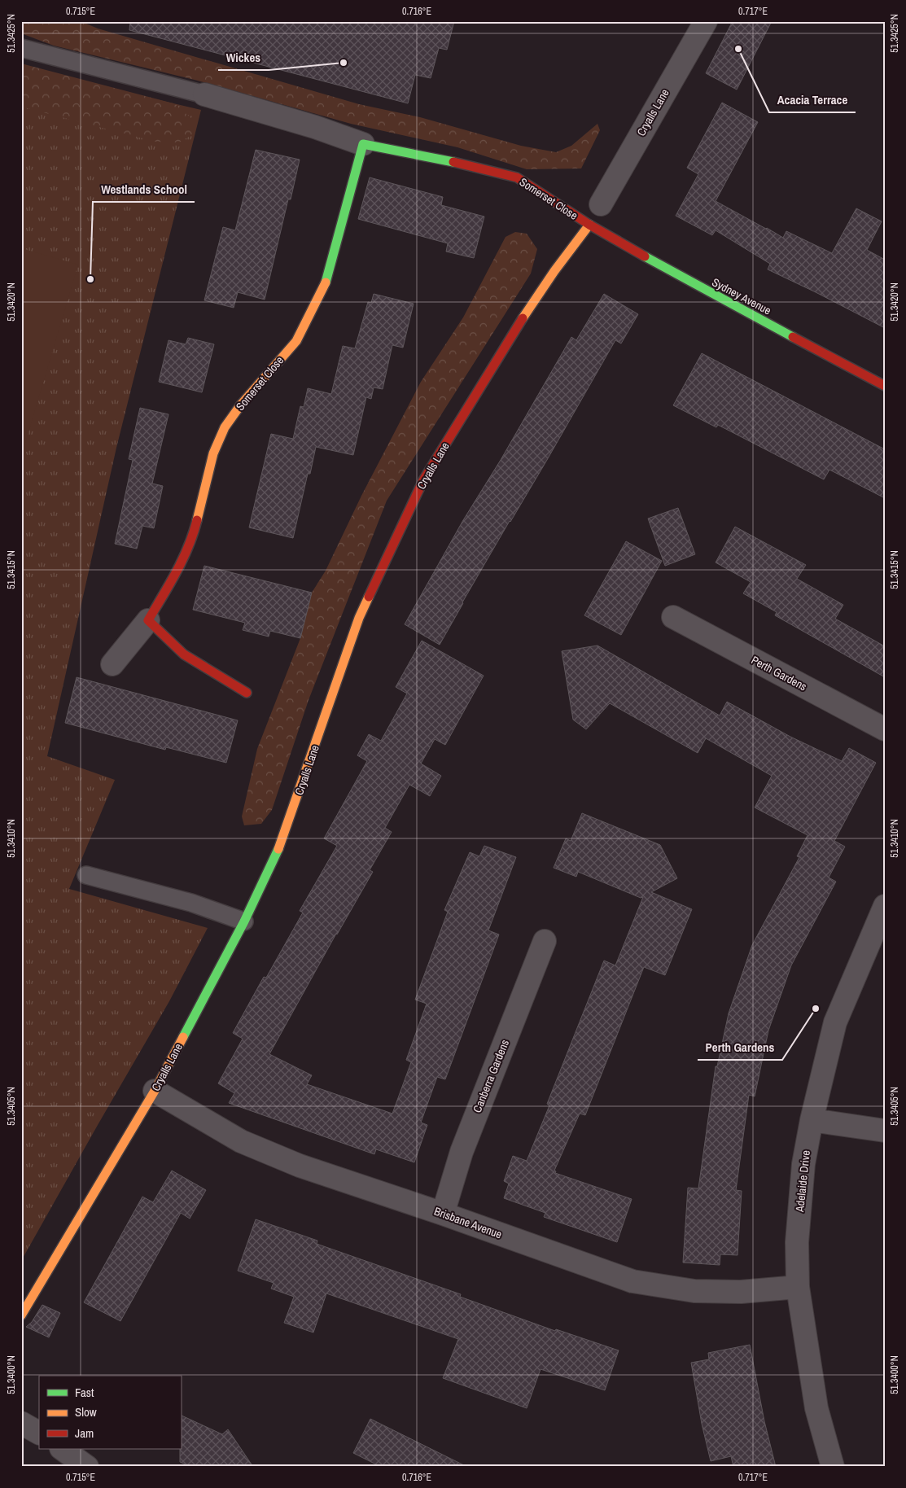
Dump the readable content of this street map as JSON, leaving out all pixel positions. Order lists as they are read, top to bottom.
{
  "streets": {
    "street": [
      "Cryalls Lane",
      "Somerset Close",
      "Sydney Avenue",
      "Perth Gardens",
      "Canberra Gardens",
      "Adelaide Drive",
      "Brisbane Avenue"
    ]
  },
  "crossings": [
    ["Cryalls Lane", "Somerset Close"],
    ["Cryalls Lane", "Sydney Avenue"],
    ["Cryalls Lane", "Brisbane Avenue"],
    ["Somerset Close", "Sydney Avenue"],
    ["Canberra Gardens", "Brisbane Avenue"],
    ["Adelaide Drive", "Brisbane Avenue"]
  ],
  "places": [
    "Acacia Terrace",
    "Wickes",
    "Westlands School",
    "Perth Gardens"
  ],
  "legend": ["Fast", "Slow", "Jam"],
  "coordinates": [
    "0.715°E",
    "0.716°E",
    "0.717°E",
    "51.3425°N",
    "51.3420°N",
    "51.3415°N",
    "51.3410°N",
    "51.3405°N",
    "51.3400°N"
  ]
}
